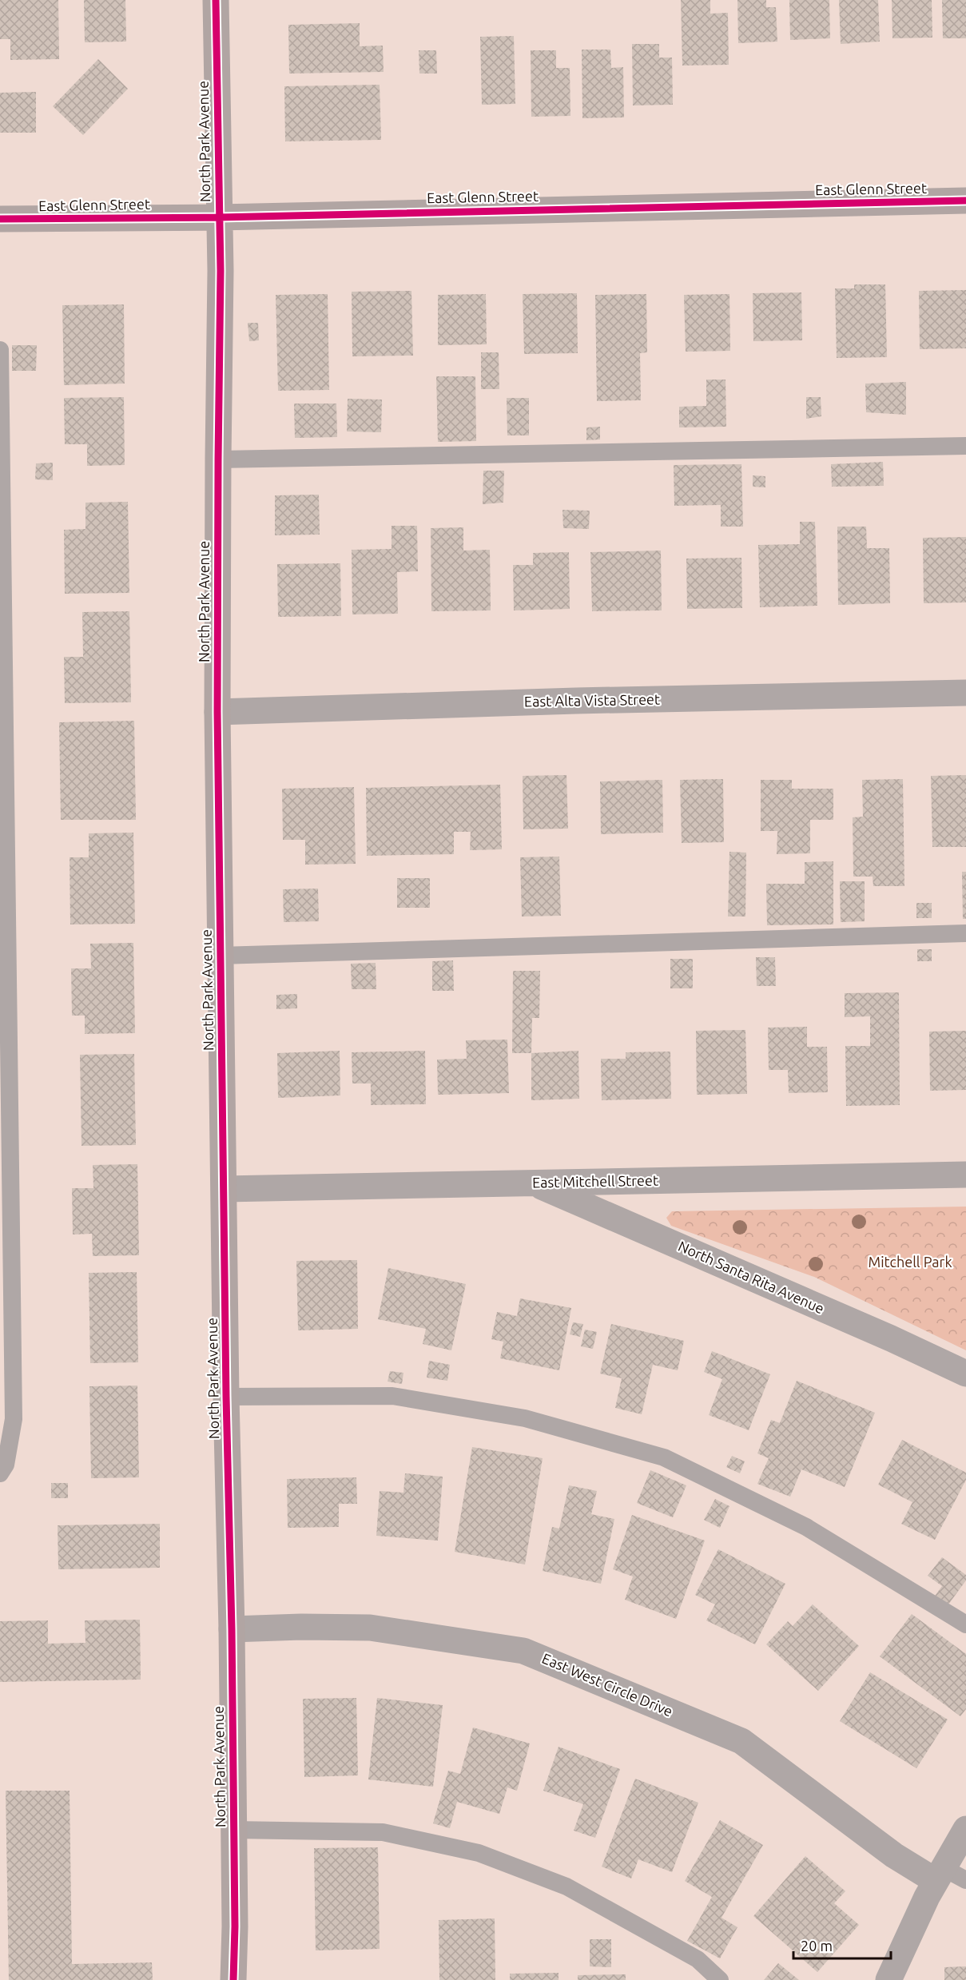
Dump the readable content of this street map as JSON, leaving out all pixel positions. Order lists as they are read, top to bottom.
{
  "streets": {
    "street": [
      "North Park Avenue",
      "East Glenn Street",
      "East Alta Vista Street",
      "East Mitchell Street",
      "North Santa Rita Avenue",
      "East West Circle Drive"
    ]
  },
  "crossings": [
    ["North Park Avenue", "East Glenn Street"],
    ["North Park Avenue", "East Alta Vista Street"],
    ["North Park Avenue", "East Mitchell Street"],
    ["North Park Avenue", "East West Circle Drive"],
    ["East Mitchell Street", "North Santa Rita Avenue"]
  ],
  "parks": ["Mitchell Park"],
  "scale_bar": "20 m"
}
